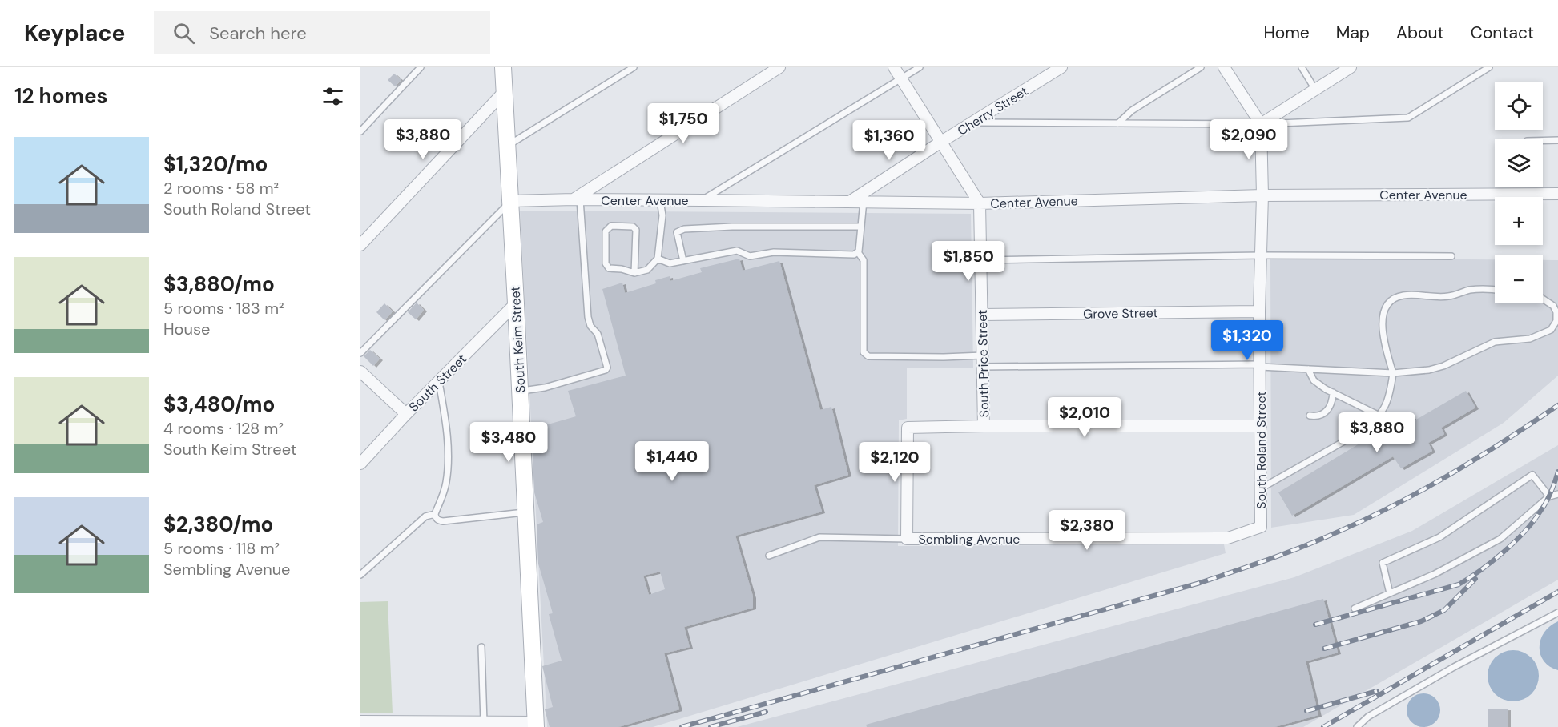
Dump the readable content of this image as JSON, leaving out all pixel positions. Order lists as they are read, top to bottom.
{
  "streets": {
    "street": [
      "Cherry Street",
      "Center Avenue",
      "Grove Street",
      "South Keim Street",
      "South Price Street",
      "South Street",
      "South Roland Street",
      "Sembling Avenue"
    ]
  },
  "crossings": [
    ["Cherry Street", "Center Avenue"],
    ["Center Avenue", "South Keim Street"],
    ["Center Avenue", "South Price Street"],
    ["Center Avenue", "South Roland Street"],
    ["Grove Street", "South Price Street"],
    ["Grove Street", "South Roland Street"],
    ["South Keim Street", "South Street"],
    ["South Roland Street", "Sembling Avenue"]
  ],
  "page": {
    "header": "Keyplace",
    "search": "Search here",
    "nav": [
      "Home",
      "Map",
      "About",
      "Contact"
    ],
    "heading": "12 homes",
    "map_buttons": ["+", "−"],
    "price": [
      "$1,750",
      "$3,880",
      "$2,090",
      "$1,360",
      "$1,850",
      "$1,320",
      "$2,010",
      "$3,880",
      "$3,480",
      "$1,440",
      "$2,120",
      "$2,380"
    ],
    "list": [
      {
        "name": "$1,320/mo",
        "note": "2 rooms · 58 m² · South Roland Street"
      },
      {
        "name": "$3,880/mo",
        "note": "5 rooms · 183 m² · House"
      },
      {
        "name": "$3,480/mo",
        "note": "4 rooms · 128 m² · South Keim Street"
      },
      {
        "name": "$2,380/mo",
        "note": "5 rooms · 118 m² · Sembling Avenue"
      }
    ]
  }
}
